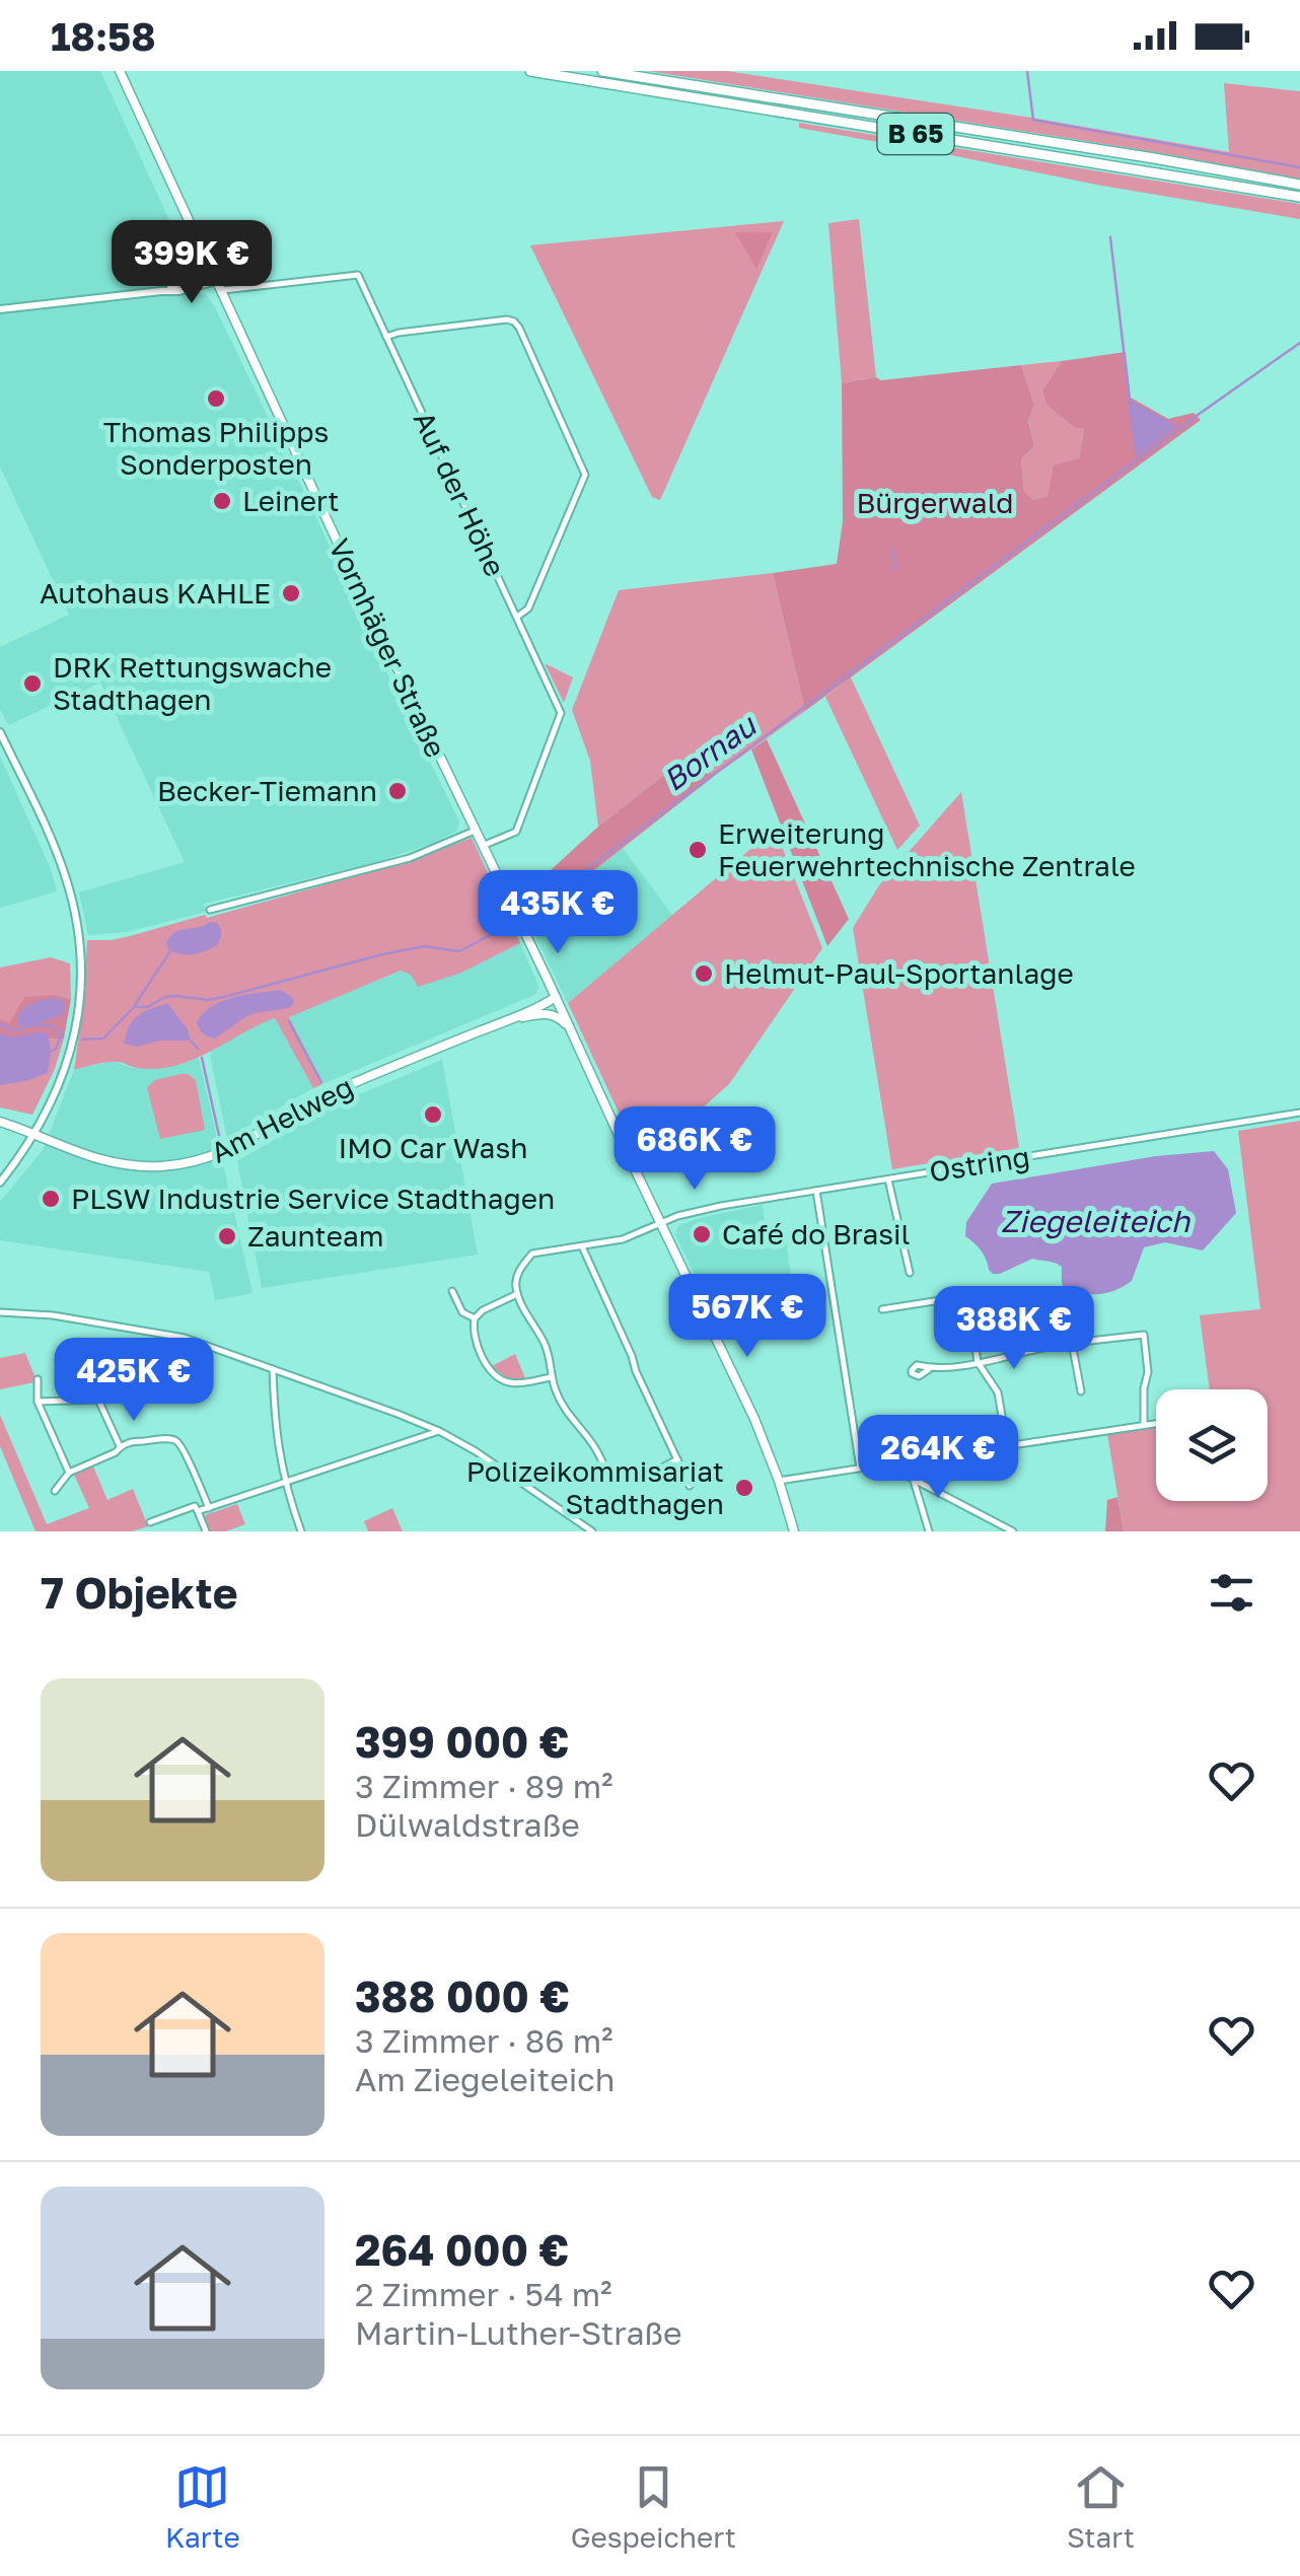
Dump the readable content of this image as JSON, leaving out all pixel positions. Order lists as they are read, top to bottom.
{
  "streets": {
    "highway": ["B 65"],
    "main road": ["Vornhäger Straße", "Am Helweg"],
    "street": ["Auf der Höhe", "Ostring"]
  },
  "crossings": [
    ["Auf der Höhe", "Vornhäger Straße"],
    ["Vornhäger Straße", "Am Helweg"],
    ["Vornhäger Straße", "Ostring"]
  ],
  "water": ["Bornau", "Ziegeleiteich"],
  "parks": ["Bürgerwald"],
  "places": [
    "Thomas Philipps Sonderposten",
    "Leinert",
    "Autohaus KAHLE",
    "DRK Rettungswache Stadthagen",
    "Becker-Tiemann",
    "Erweiterung Feuerwehrtechnische Zentrale",
    "Helmut-Paul-Sportanlage",
    "IMO Car Wash",
    "PLSW Industrie Service Stadthagen",
    "Café do Brasil",
    "Zaunteam",
    "Polizeikommisariat Stadthagen"
  ],
  "page": {
    "status": "18:58",
    "price": [
      "399K €",
      "435K €",
      "686K €",
      "567K €",
      "388K €",
      "425K €",
      "264K €"
    ],
    "heading": "7 Objekte",
    "list": [
      {
        "name": "399 000 €",
        "note": "3 Zimmer · 89 m² · Dülwaldstraße"
      },
      {
        "name": "388 000 €",
        "note": "3 Zimmer · 86 m² · Am Ziegeleiteich"
      },
      {
        "name": "264 000 €",
        "note": "2 Zimmer · 54 m² · Martin-Luther-Straße"
      }
    ],
    "tabs": ["Karte", "Gespeichert", "Start"]
  }
}
